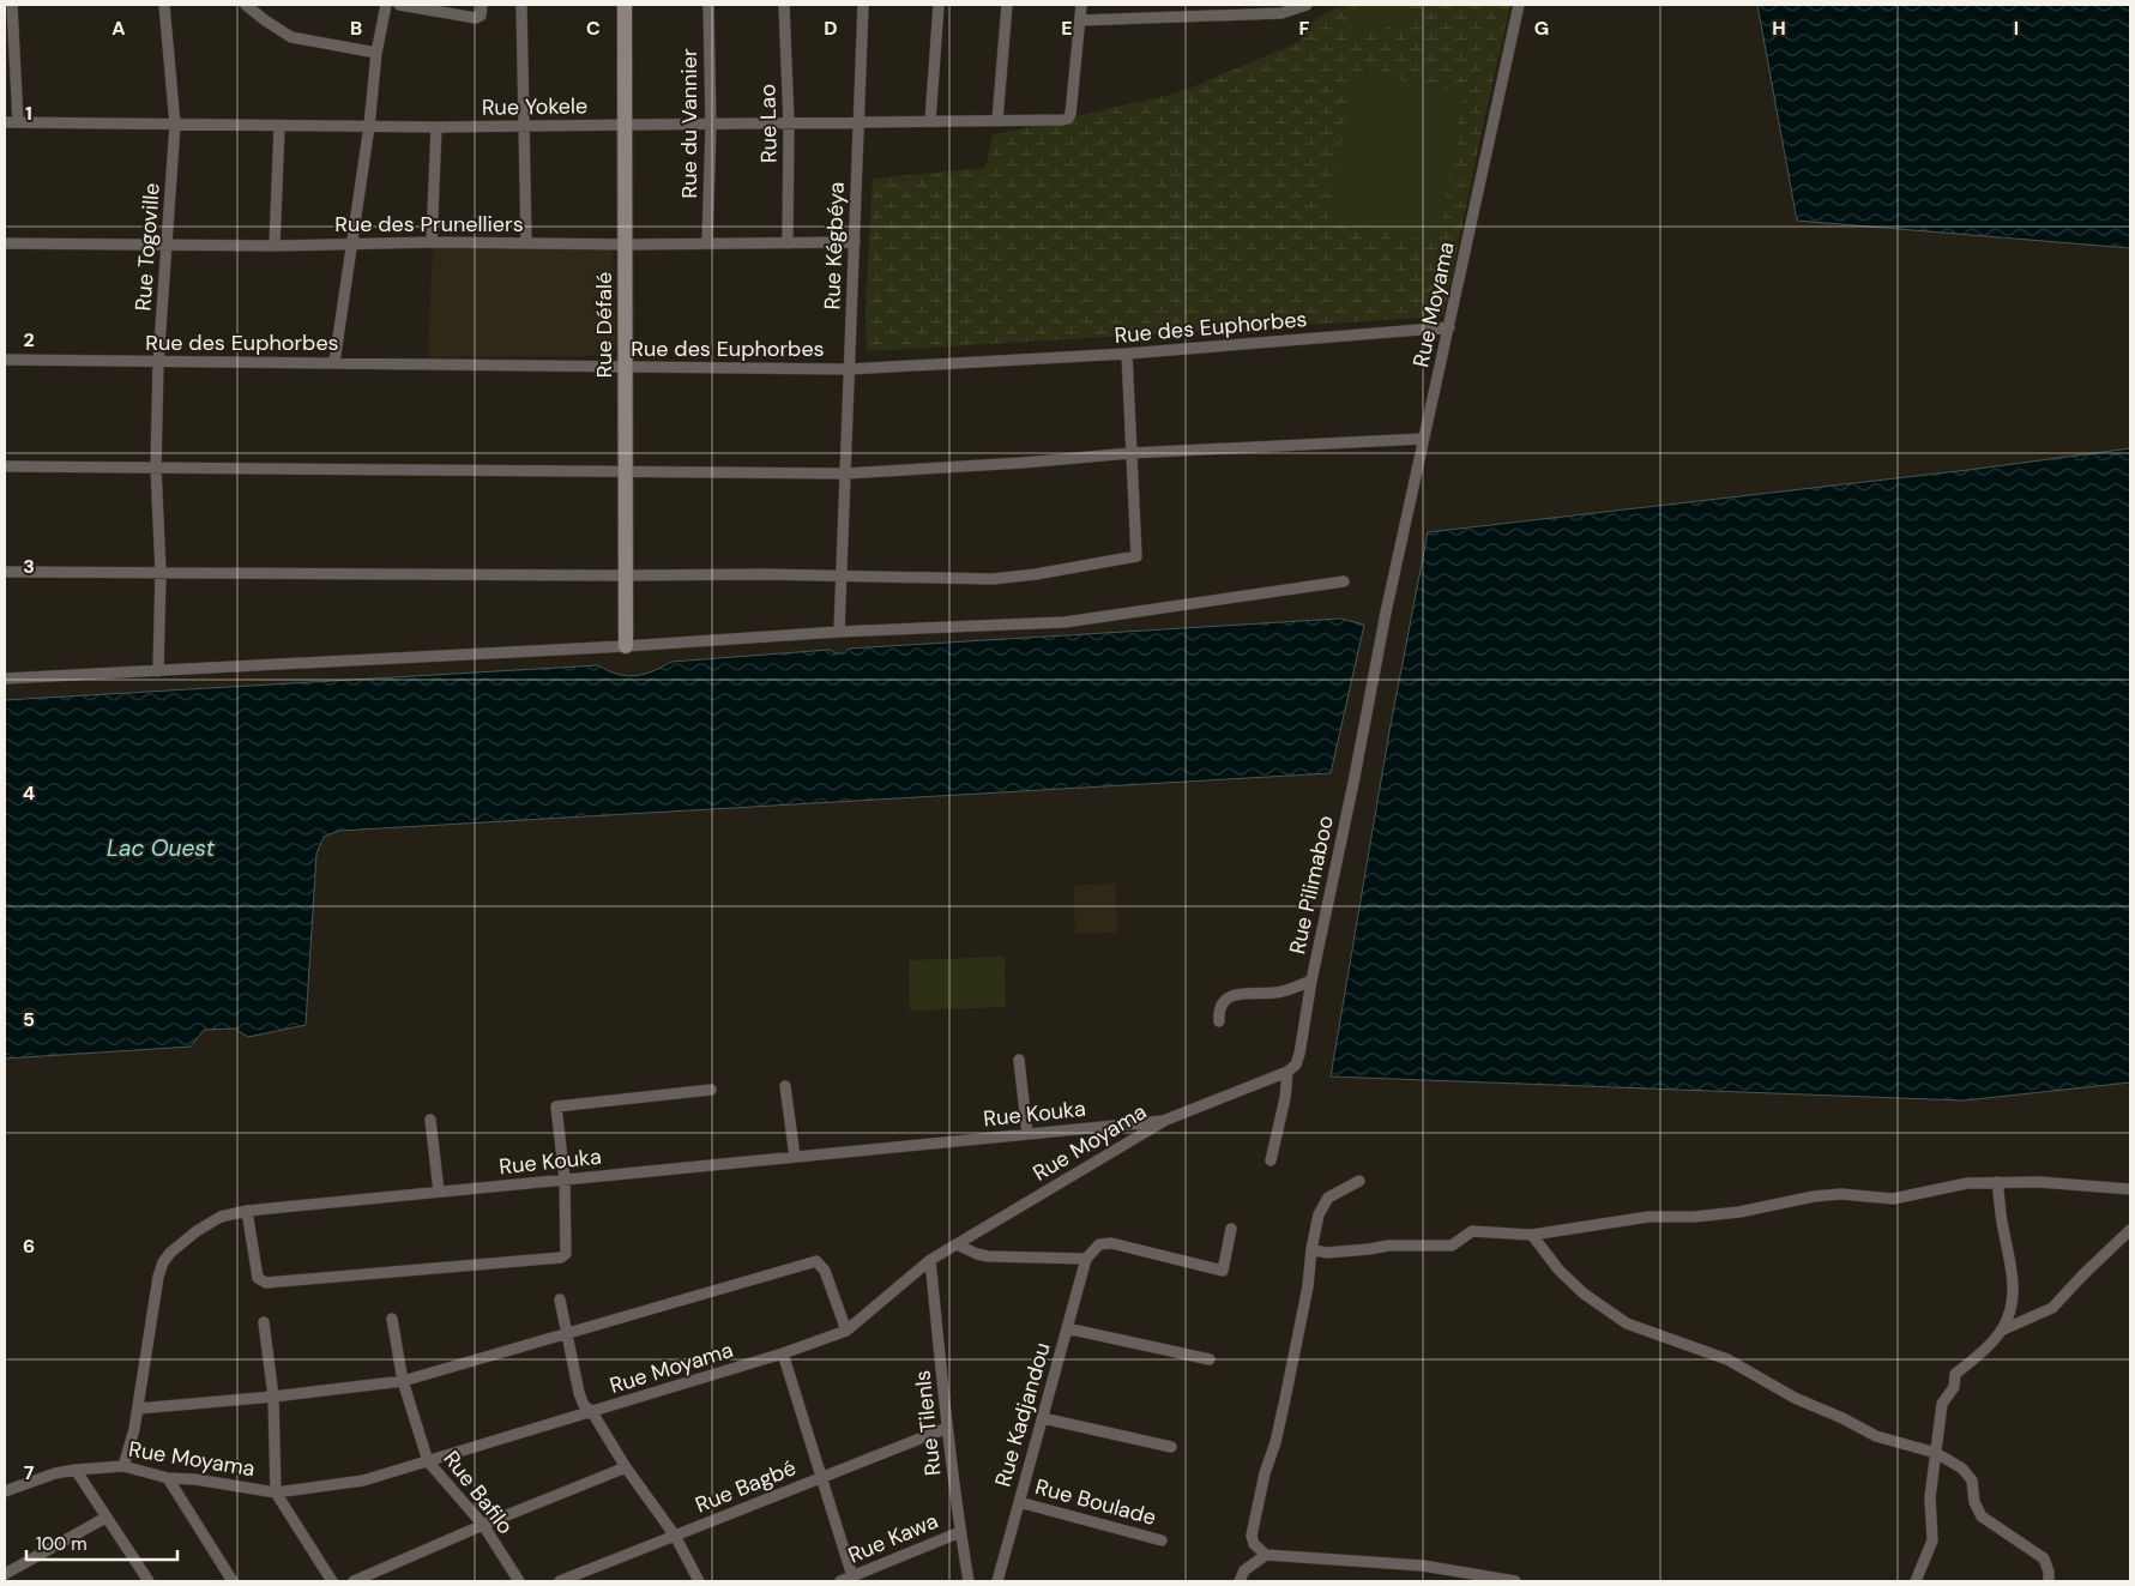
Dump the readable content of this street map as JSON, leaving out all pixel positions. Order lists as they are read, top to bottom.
{
  "streets": {
    "street": [
      "Rue Yokele",
      "Rue du Vannier",
      "Rue Lao",
      "Rue des Prunelliers",
      "Rue Kégbéya",
      "Rue Togoville",
      "Rue Moyama",
      "Rue Défalé",
      "Rue des Euphorbes",
      "Rue Pilimaboo",
      "Rue Kouka",
      "Rue Kadjandou",
      "Rue Tilenls",
      "Rue Bagbé",
      "Rue Bafilo",
      "Rue Boulade",
      "Rue Kawa"
    ]
  },
  "crossings": [
    ["Rue Yokele", "Rue du Vannier"],
    ["Rue Yokele", "Rue Lao"],
    ["Rue Yokele", "Rue Kégbéya"],
    ["Rue Yokele", "Rue Togoville"],
    ["Rue Yokele", "Rue Défalé"],
    ["Rue du Vannier", "Rue des Prunelliers"],
    ["Rue Lao", "Rue des Prunelliers"],
    ["Rue des Prunelliers", "Rue Kégbéya"],
    ["Rue des Prunelliers", "Rue Togoville"],
    ["Rue des Prunelliers", "Rue Défalé"],
    ["Rue Kégbéya", "Rue des Euphorbes"],
    ["Rue Togoville", "Rue des Euphorbes"],
    ["Rue Moyama", "Rue des Euphorbes"],
    ["Rue Moyama", "Rue Pilimaboo"],
    ["Rue Moyama", "Rue Kouka"],
    ["Rue Moyama", "Rue Tilenls"],
    ["Rue Moyama", "Rue Bafilo"],
    ["Rue Défalé", "Rue des Euphorbes"],
    ["Rue Kadjandou", "Rue Boulade"],
    ["Rue Tilenls", "Rue Bagbé"],
    ["Rue Tilenls", "Rue Kawa"]
  ],
  "water": ["Lac Ouest"],
  "scale_bar": "100 m",
  "grid": {
    "columns": [
      "A",
      "B",
      "C",
      "D",
      "E",
      "F",
      "G",
      "H",
      "I"
    ],
    "rows": [
      "1",
      "2",
      "3",
      "4",
      "5",
      "6",
      "7"
    ]
  }
}
